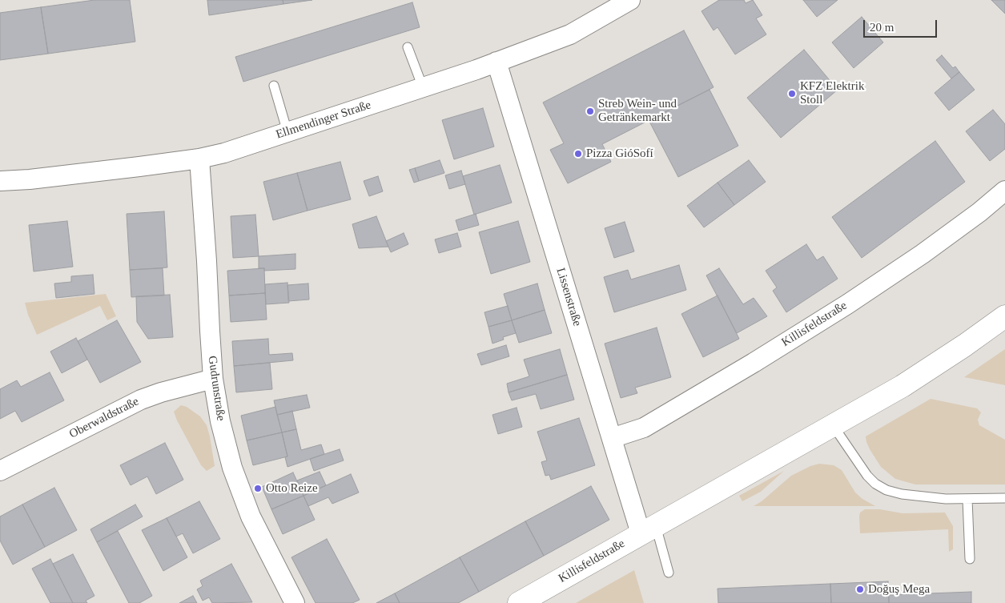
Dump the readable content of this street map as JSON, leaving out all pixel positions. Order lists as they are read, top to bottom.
{
  "streets": {
    "main road": ["Killisfeldstraße"],
    "street": [
      "Ellmendinger Straße",
      "Lissenstraße",
      "Gudrunstraße",
      "Oberwaldstraße"
    ]
  },
  "crossings": [
    ["Ellmendinger Straße", "Lissenstraße"],
    ["Ellmendinger Straße", "Gudrunstraße"],
    ["Lissenstraße", "Killisfeldstraße"],
    ["Gudrunstraße", "Oberwaldstraße"]
  ],
  "places": [
    "KFZ Elektrik Stoll",
    "Streb Wein- und Getränkemarkt",
    "Pizza GióSofí",
    "Otto Reize",
    "Doğuş Mega"
  ],
  "scale_bar": "20 m"
}
